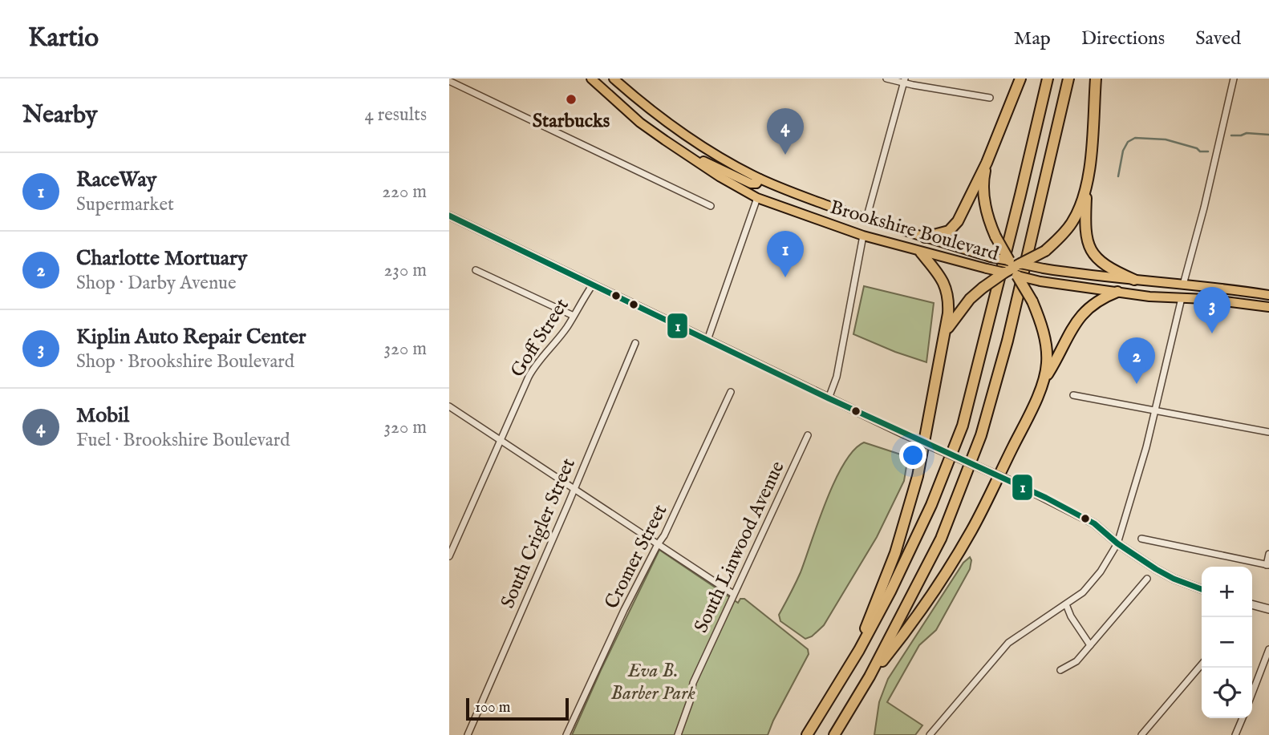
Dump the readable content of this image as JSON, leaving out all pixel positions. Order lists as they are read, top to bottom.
{
  "streets": {
    "highway": ["Brookshire Boulevard"],
    "street": [
      "Goff Street",
      "South Crigler Street",
      "South Linwood Avenue",
      "Cromer Street"
    ]
  },
  "parks": ["Eva B. Barber Park"],
  "places": ["Starbucks"],
  "lines": ["transit line 1"],
  "scale_bar": "100 m",
  "page": {
    "header": "Kartio",
    "nav": ["Map", "Directions", "Saved"],
    "heading": ["Nearby", "4 results"],
    "pins": [
      "4",
      "1",
      "3",
      "2"
    ],
    "list": [
      {
        "mark": "1",
        "name": "RaceWay",
        "note": "Supermarket",
        "value": "220 m"
      },
      {
        "mark": "2",
        "name": "Charlotte Mortuary",
        "note": "Shop · Darby Avenue",
        "value": "230 m"
      },
      {
        "mark": "3",
        "name": "Kiplin Auto Repair Center",
        "note": "Shop · Brookshire Boulevard",
        "value": "320 m"
      },
      {
        "mark": "4",
        "name": "Mobil",
        "note": "Fuel · Brookshire Boulevard",
        "value": "320 m"
      }
    ],
    "map_buttons": ["+", "−"],
    "scale": "100 m"
  }
}
